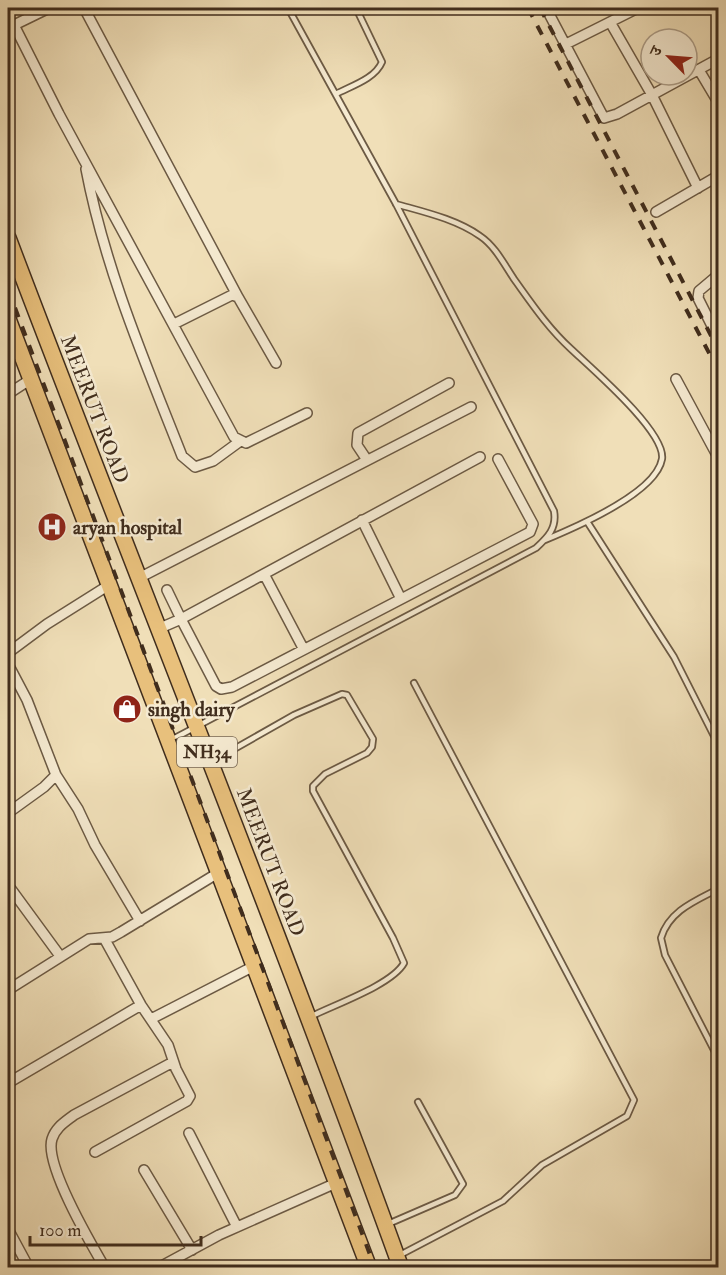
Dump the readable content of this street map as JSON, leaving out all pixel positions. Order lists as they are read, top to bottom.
{
  "streets": {
    "highway": ["MEERUT ROAD", "NH34"]
  },
  "places": {
    "hospital": ["aryan hospital"],
    "shop": ["singh dairy"]
  },
  "scale_bar": "100 m",
  "north": "top left"
}
